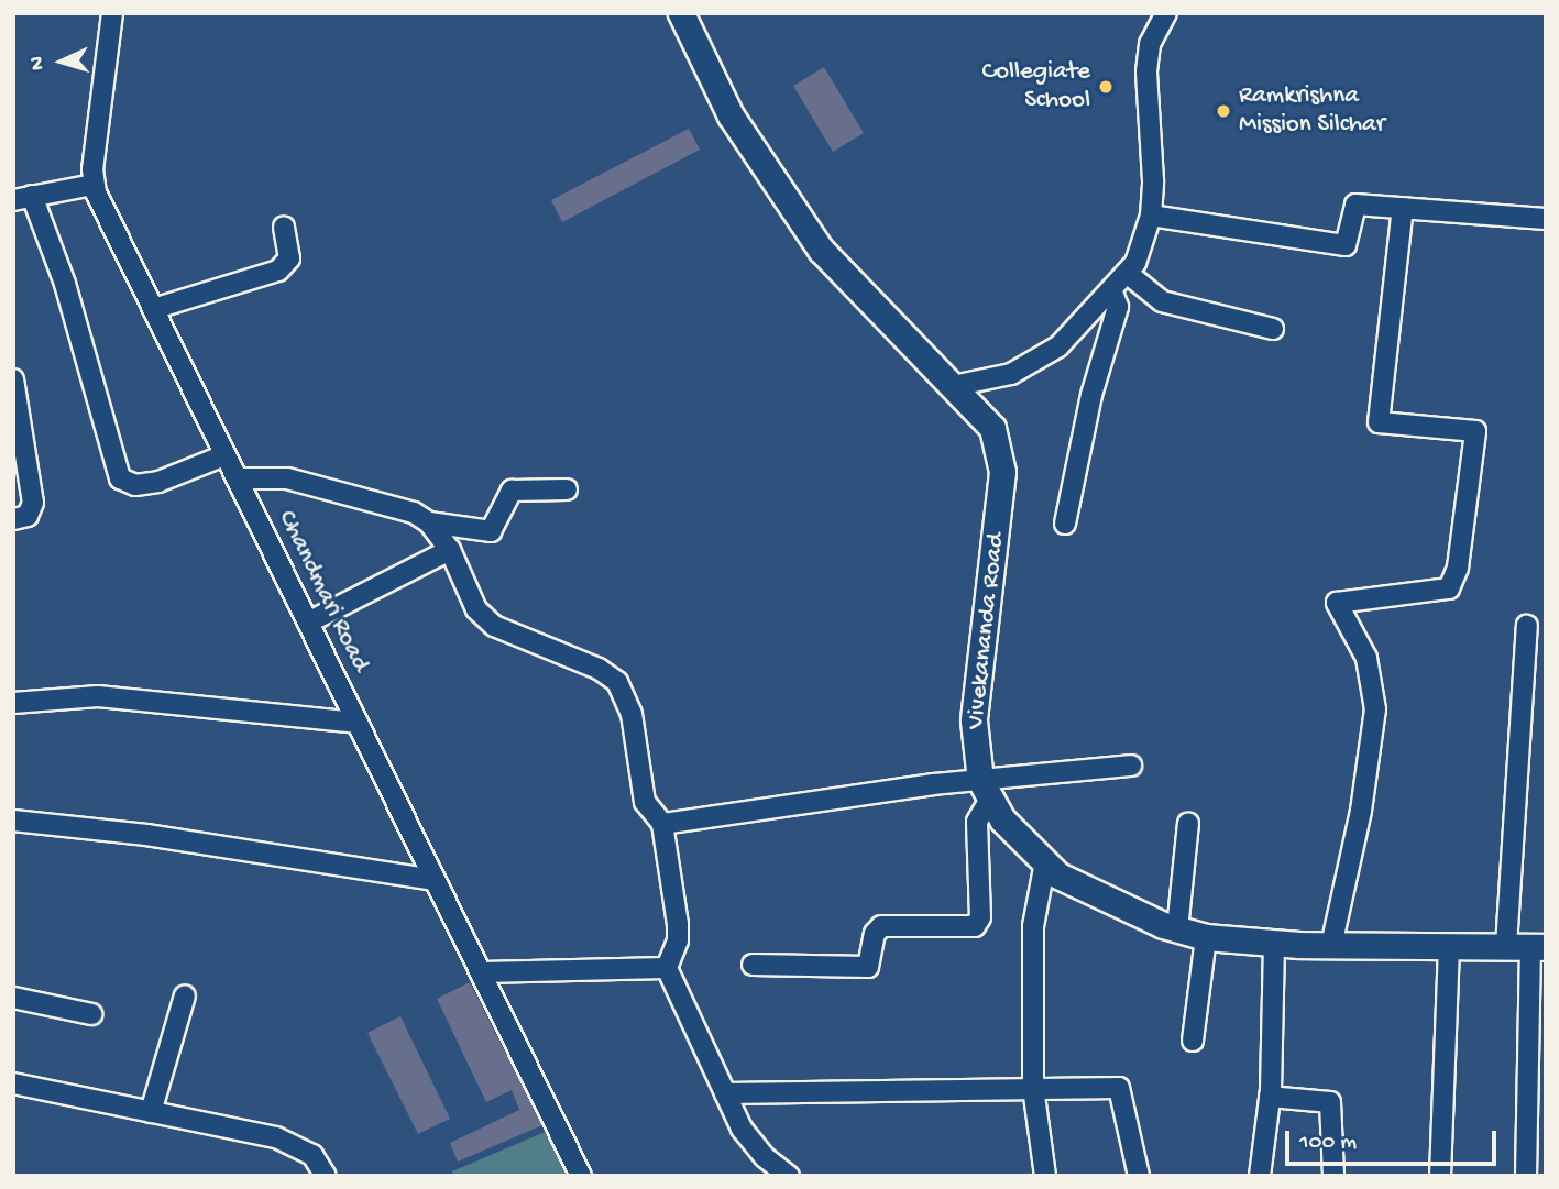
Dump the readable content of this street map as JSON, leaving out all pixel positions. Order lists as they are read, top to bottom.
{
  "streets": {
    "main road": ["Vivekananda Road"],
    "street": ["Chandmari Road"]
  },
  "places": ["Collegiate School", "Ramkrishna Mission Silchar"],
  "scale_bar": "100 m",
  "north": "left"
}
